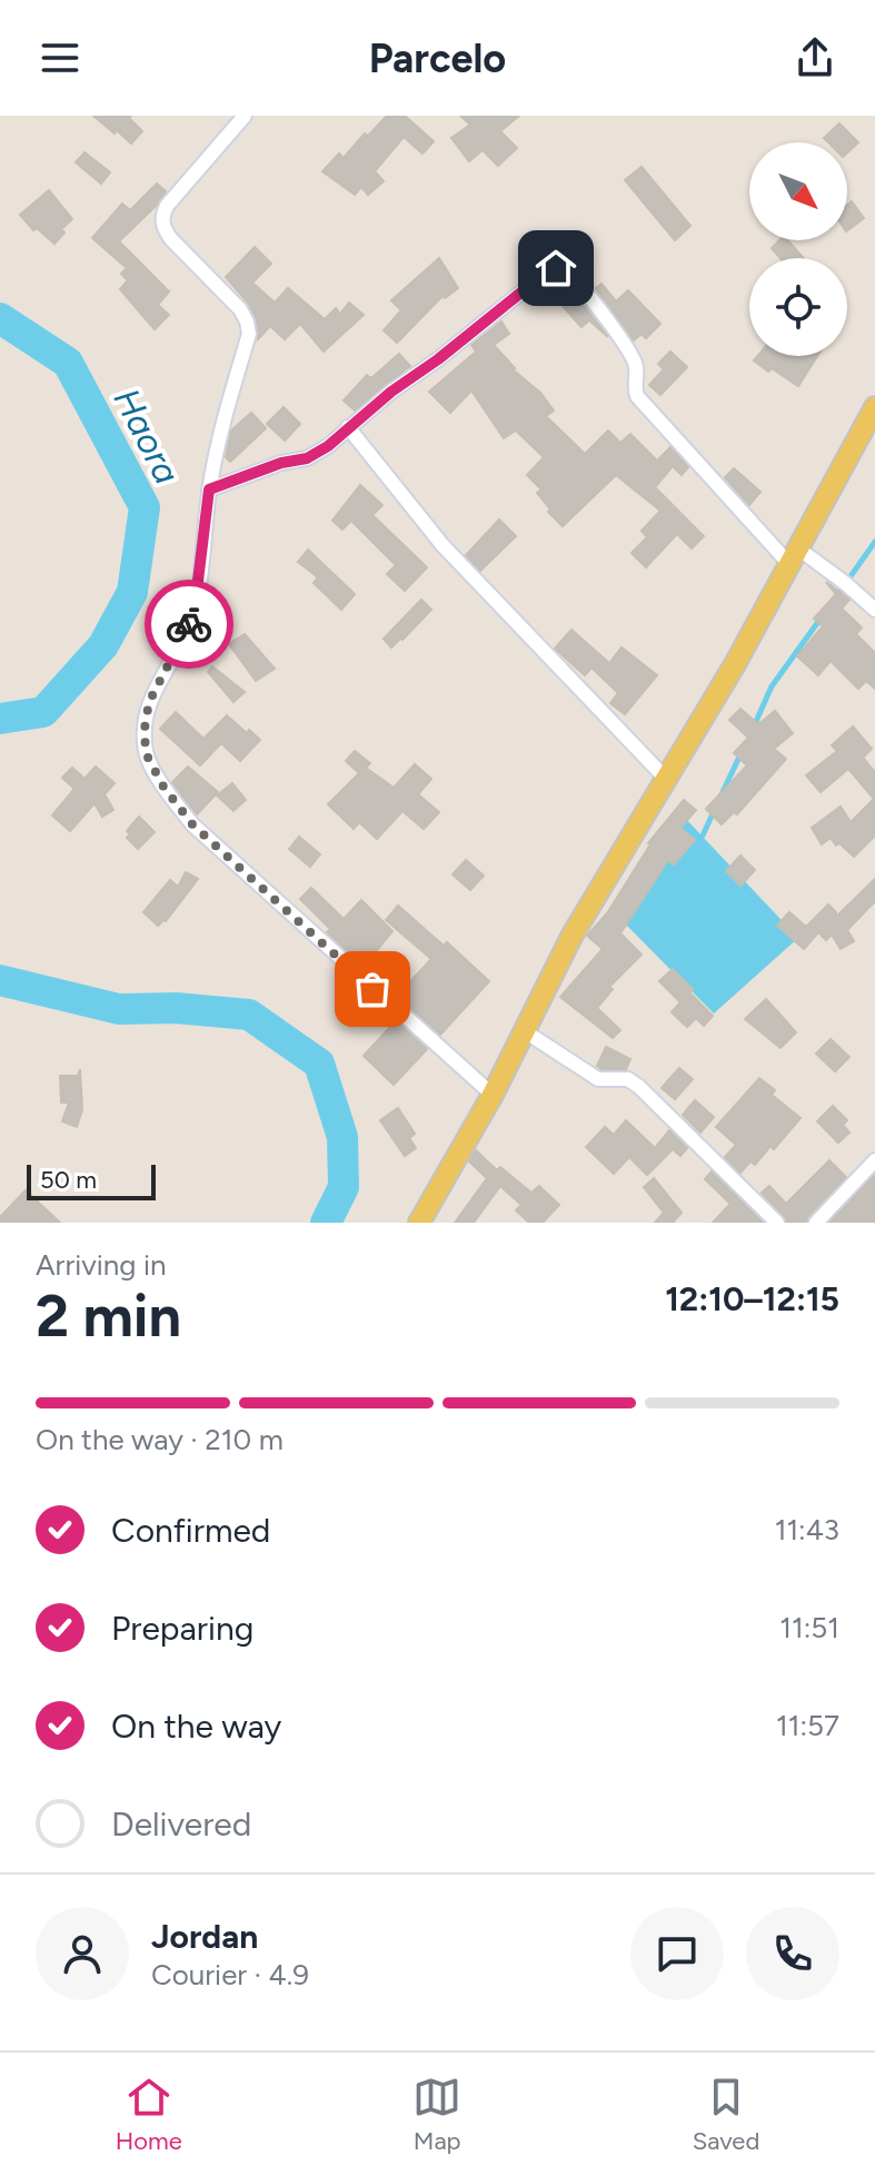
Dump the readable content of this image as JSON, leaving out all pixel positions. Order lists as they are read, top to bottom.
{
  "water": ["Haora"],
  "scale_bar": "50 m",
  "north": "bottom right",
  "page": {
    "header": "Parcelo",
    "scale": "50 m",
    "heading": ["2 min", "Arriving in", "12:10–12:15"],
    "panel": ["Jordan", "Courier · 4.9"],
    "bar": "On the way · 210 m",
    "list": [
      ["Confirmed", "11:43"],
      ["Preparing", "11:51"],
      ["On the way", "11:57"],
      "Delivered"
    ],
    "tabs": ["Home", "Map", "Saved"]
  }
}
